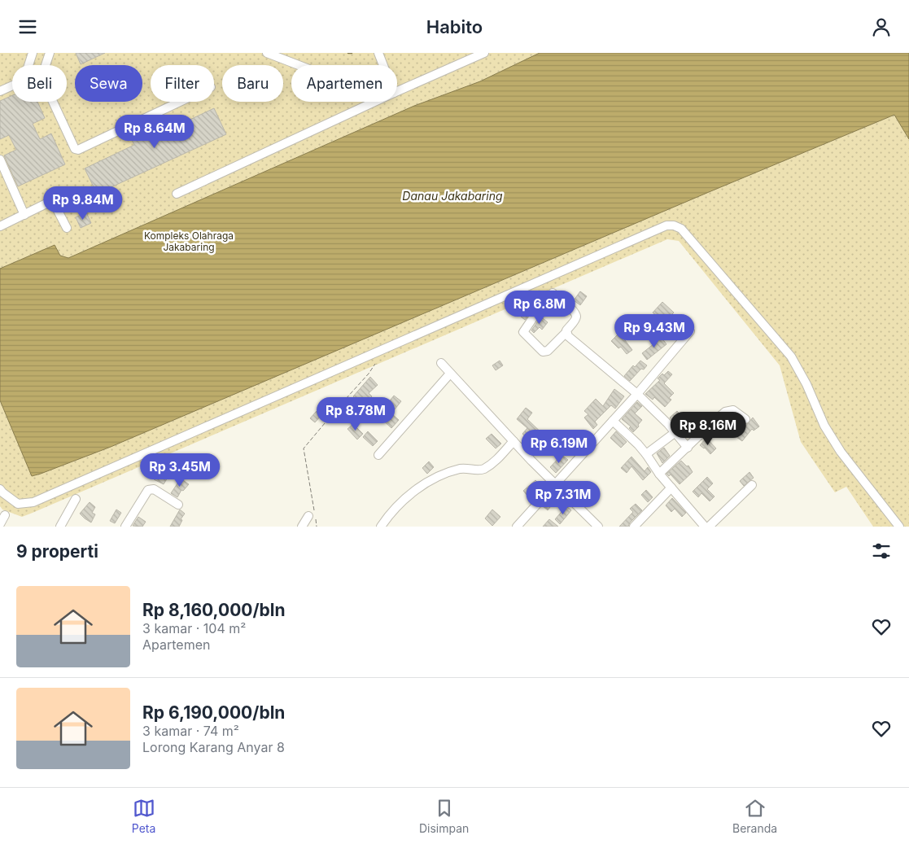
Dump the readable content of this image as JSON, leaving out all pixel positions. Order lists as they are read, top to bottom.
{
  "water": ["Danau Jakabaring"],
  "parks": ["Kompleks Olahraga Jakabaring"],
  "page": {
    "header": "Habito",
    "chip": [
      "Beli",
      "Sewa",
      "Filter",
      "Baru",
      "Apartemen"
    ],
    "price": [
      "Rp 8.64M",
      "Rp 9.84M",
      "Rp 6.8M",
      "Rp 9.43M",
      "Rp 8.78M",
      "Rp 8.16M",
      "Rp 6.19M",
      "Rp 3.45M",
      "Rp 7.31M"
    ],
    "heading": "9 properti",
    "list": [
      {
        "name": "Rp 8,160,000/bln",
        "note": "3 kamar · 104 m² · Apartemen"
      },
      {
        "name": "Rp 6,190,000/bln",
        "note": "3 kamar · 74 m² · Lorong Karang Anyar 8"
      }
    ],
    "tabs": ["Peta", "Disimpan", "Beranda"]
  }
}
